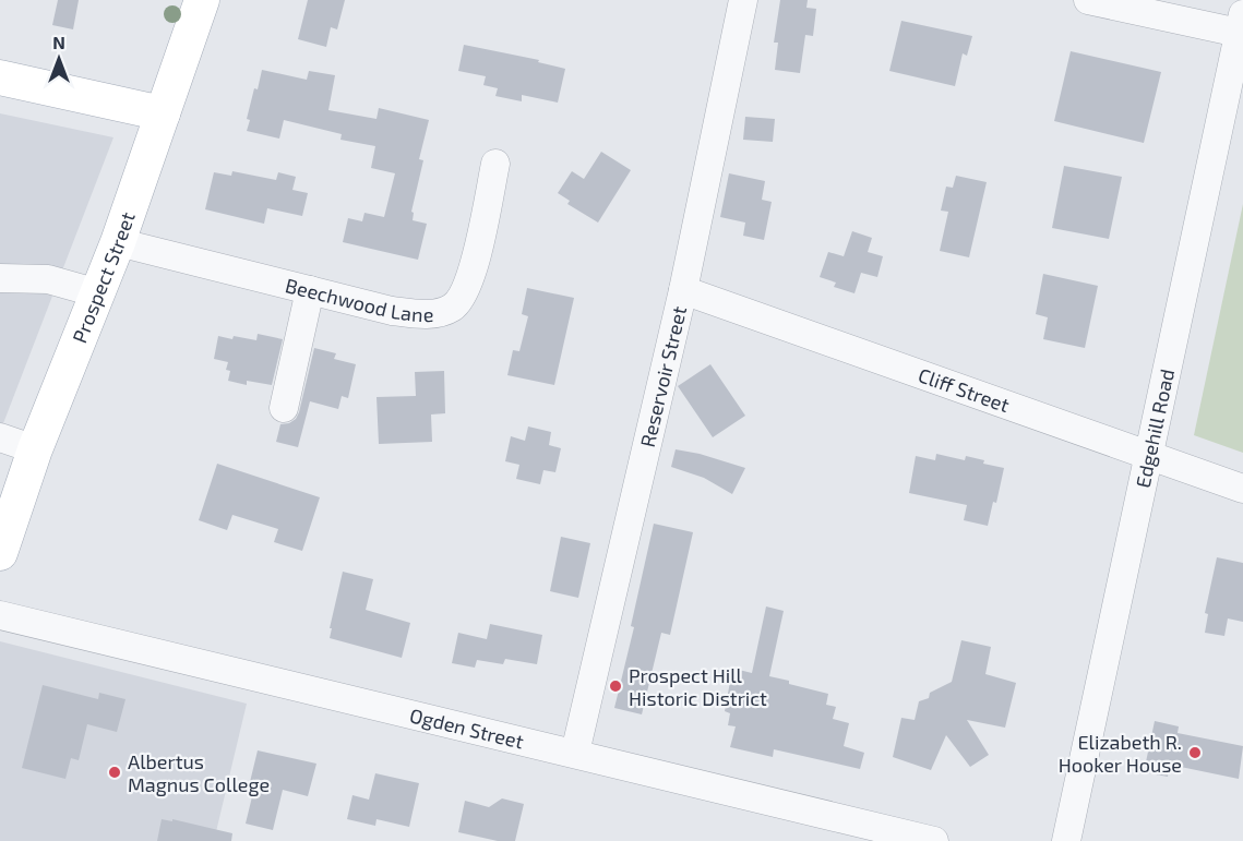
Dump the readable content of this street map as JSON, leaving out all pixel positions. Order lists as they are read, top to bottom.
{
  "streets": {
    "main road": ["Prospect Street"],
    "street": [
      "Beechwood Lane",
      "Reservoir Street",
      "Cliff Street",
      "Edgehill Road",
      "Ogden Street"
    ]
  },
  "crossings": [
    ["Prospect Street", "Beechwood Lane"],
    ["Reservoir Street", "Cliff Street"],
    ["Reservoir Street", "Ogden Street"],
    ["Cliff Street", "Edgehill Road"]
  ],
  "places": ["Prospect Hill Historic District", "Elizabeth R. Hooker House", "Albertus Magnus College"],
  "north": "top"
}
